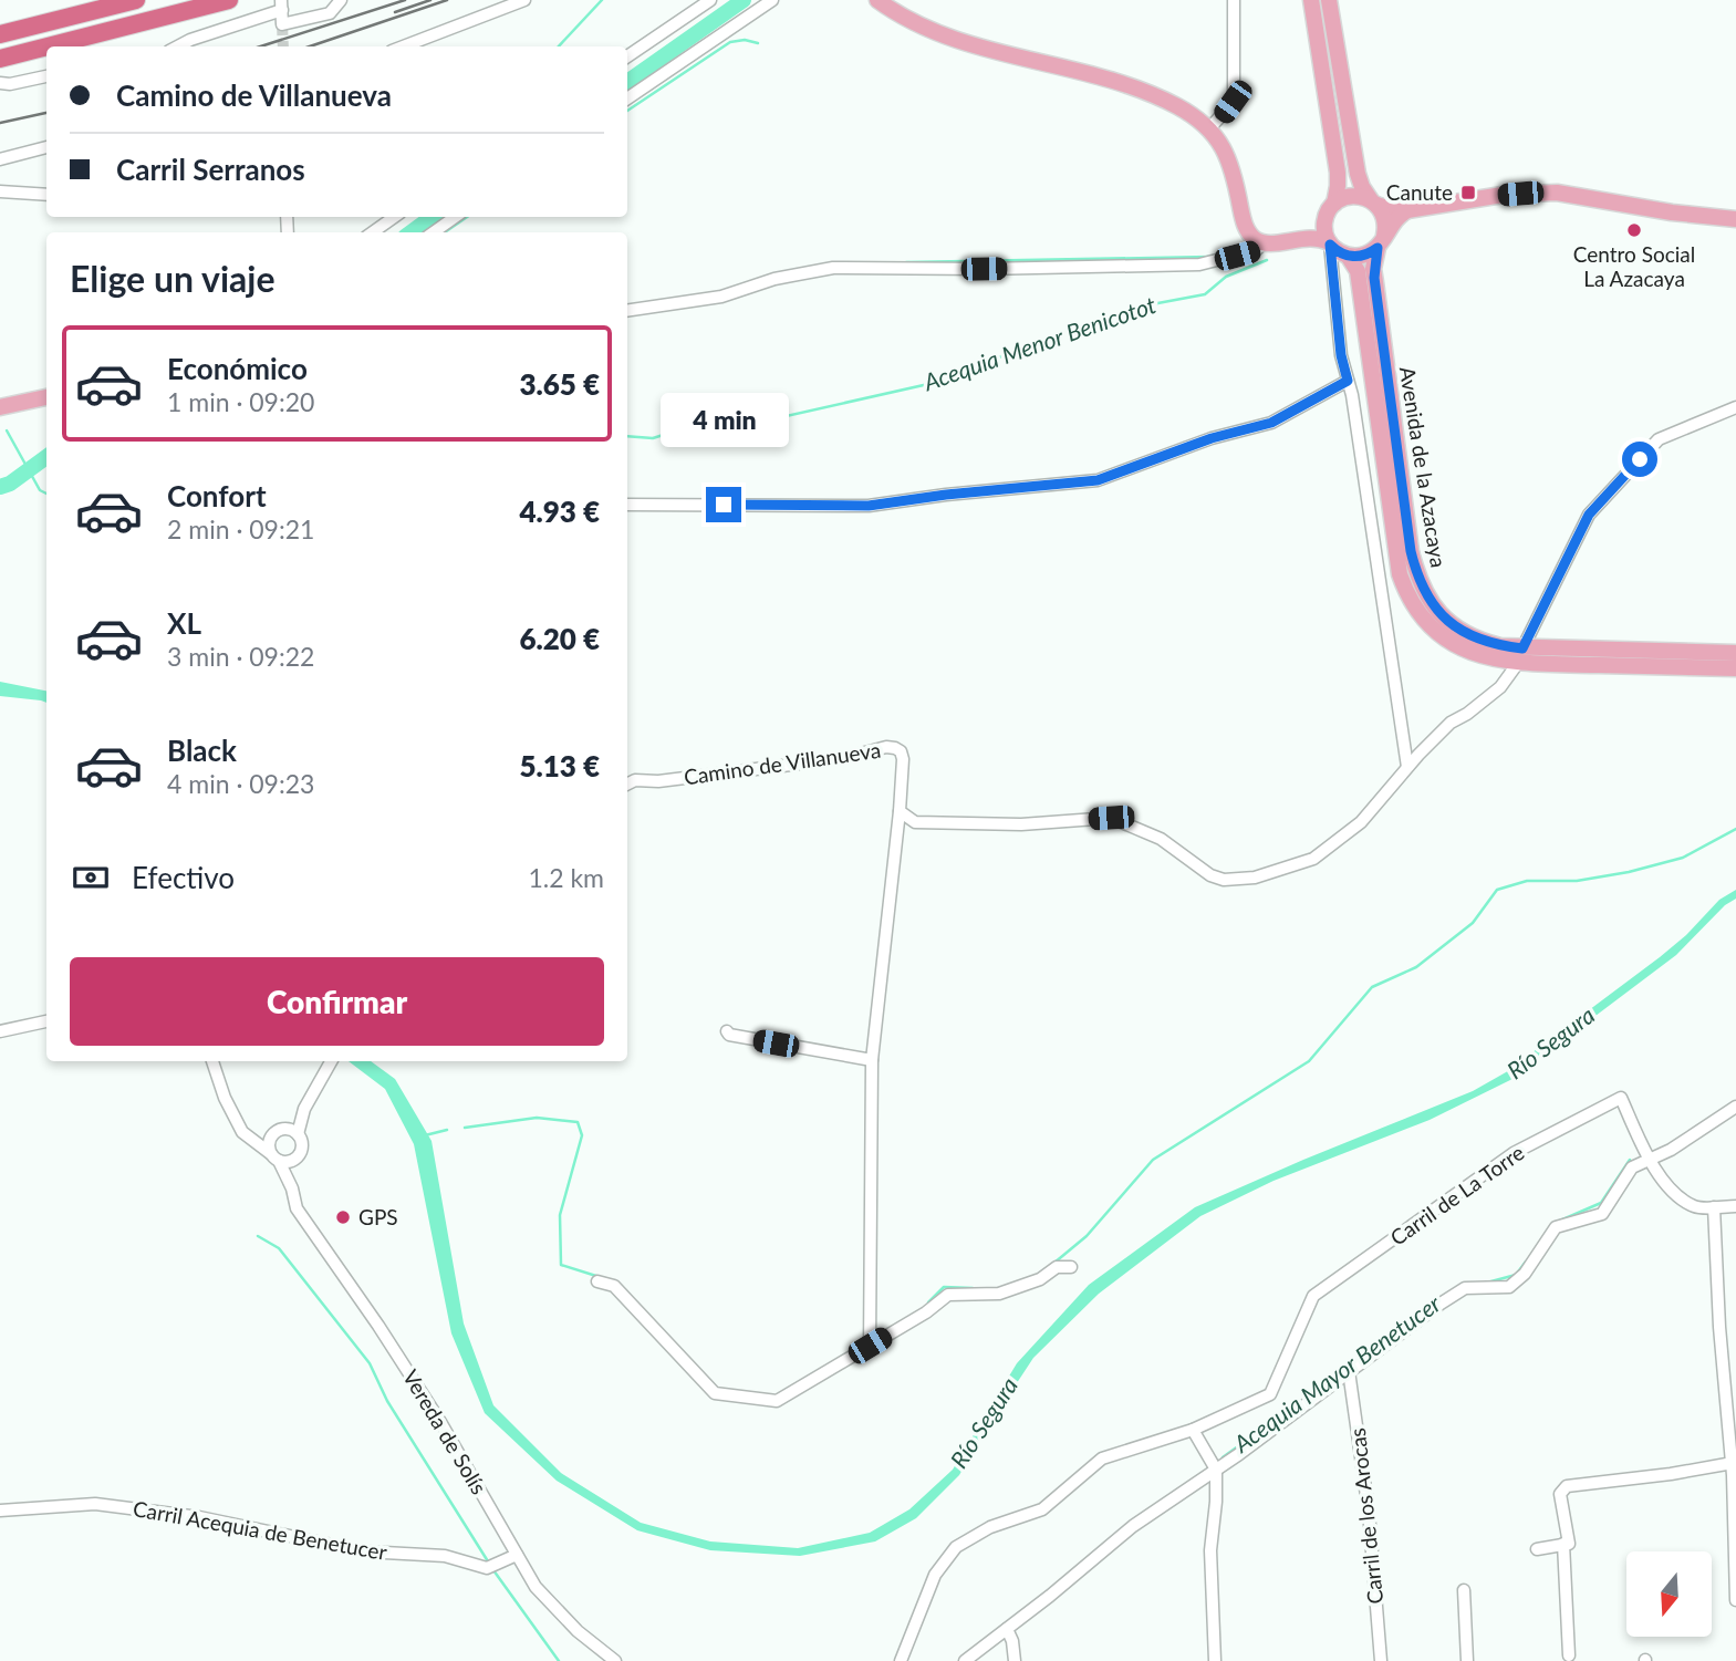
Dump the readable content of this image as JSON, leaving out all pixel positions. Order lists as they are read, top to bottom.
{
  "streets": {
    "main road": ["Avenida de la Azacaya"],
    "street": [
      "Camino de Villanueva",
      "Carril de La Torre",
      "Vereda de Solís",
      "Carril de los Arocas",
      "Carril Acequia de Benetucer"
    ]
  },
  "crossings": [
    ["Vereda de Solís", "Carril Acequia de Benetucer"]
  ],
  "water": ["Acequia Menor Benicotot", "Río Segura", "Acequia Mayor Benetucer"],
  "places": {
    "transit": ["Canute"],
    "other": ["Centro Social La Azacaya", "GPS"]
  },
  "north": "bottom",
  "page": {
    "banner": ["Camino de Villanueva", "Carril Serranos"],
    "heading": "Elige un viaje",
    "list": [
      {
        "name": "Económico",
        "note": "1 min · 09:20",
        "value": "3.65 €"
      },
      {
        "name": "Confort",
        "note": "2 min · 09:21",
        "value": "4.93 €"
      },
      {
        "name": "XL",
        "note": "3 min · 09:22",
        "value": "6.20 €"
      },
      {
        "name": "Black",
        "note": "4 min · 09:23",
        "value": "5.13 €"
      }
    ],
    "bubble": "4 min",
    "pay": ["Efectivo", "1.2 km"],
    "buttons": "Confirmar"
  }
}
